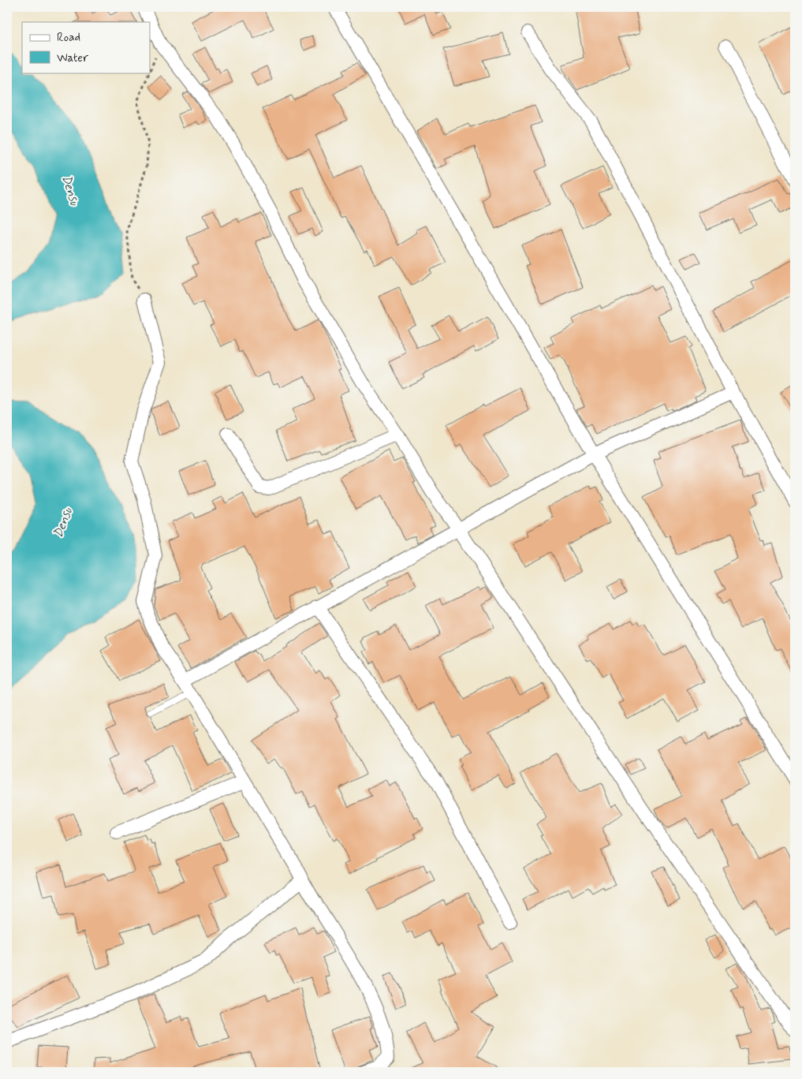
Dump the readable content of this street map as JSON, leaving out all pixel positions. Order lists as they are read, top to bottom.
{
  "water": ["Densu"],
  "legend": ["Road", "Water"]
}
